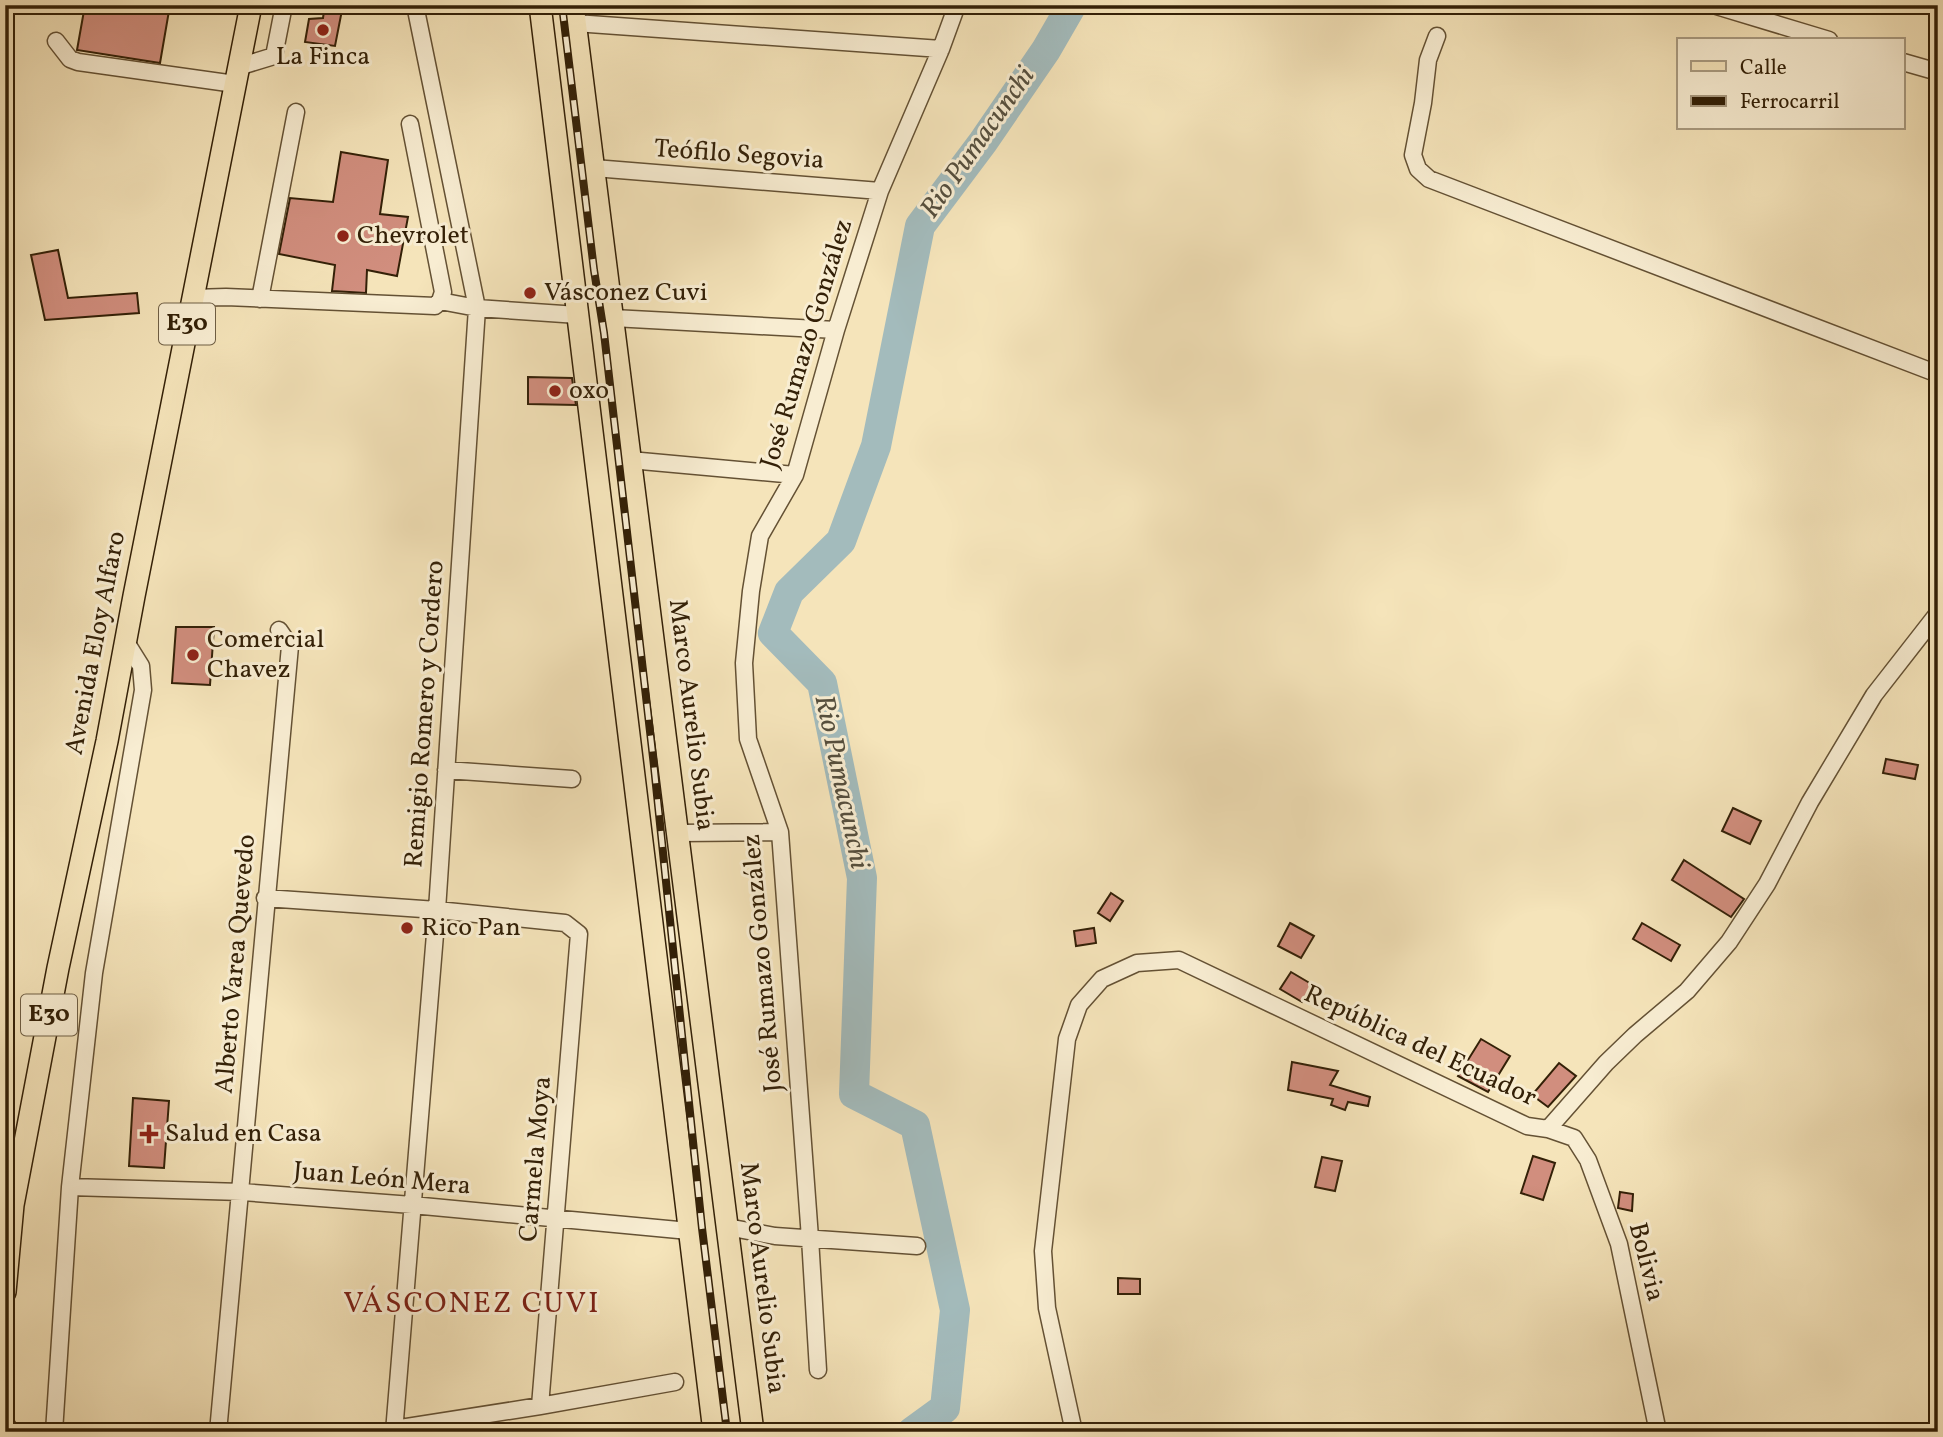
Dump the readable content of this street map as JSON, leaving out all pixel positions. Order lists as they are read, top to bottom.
{
  "streets": {
    "main road": ["E30", "Avenida Eloy Alfaro", "Marco Aurelio Subia"],
    "street": [
      "Teófilo Segovia",
      "José Rumazo González",
      "Remigio Romero y Cordero",
      "Alberto Varea Quevedo",
      "República del Ecuador",
      "Carmela Moya",
      "Juan León Mera",
      "Bolivia"
    ]
  },
  "crossings": [
    ["Teófilo Segovia", "José Rumazo González"],
    ["Teófilo Segovia", "Marco Aurelio Subia"],
    ["Remigio Romero y Cordero", "Carmela Moya"],
    ["Remigio Romero y Cordero", "Juan León Mera"],
    ["Alberto Varea Quevedo", "Juan León Mera"],
    ["República del Ecuador", "Bolivia"],
    ["Carmela Moya", "Juan León Mera"]
  ],
  "districts": ["VÁSCONEZ CUVI"],
  "water": ["Rio Pumacunchi"],
  "places": {
    "other": [
      "La Finca",
      "Chevrolet",
      "Vásconez Cuvi",
      "oxo",
      "Comercial Chavez",
      "Rico Pan"
    ],
    "health": ["Salud en Casa"]
  },
  "legend": ["Calle", "Ferrocarril"]
}
